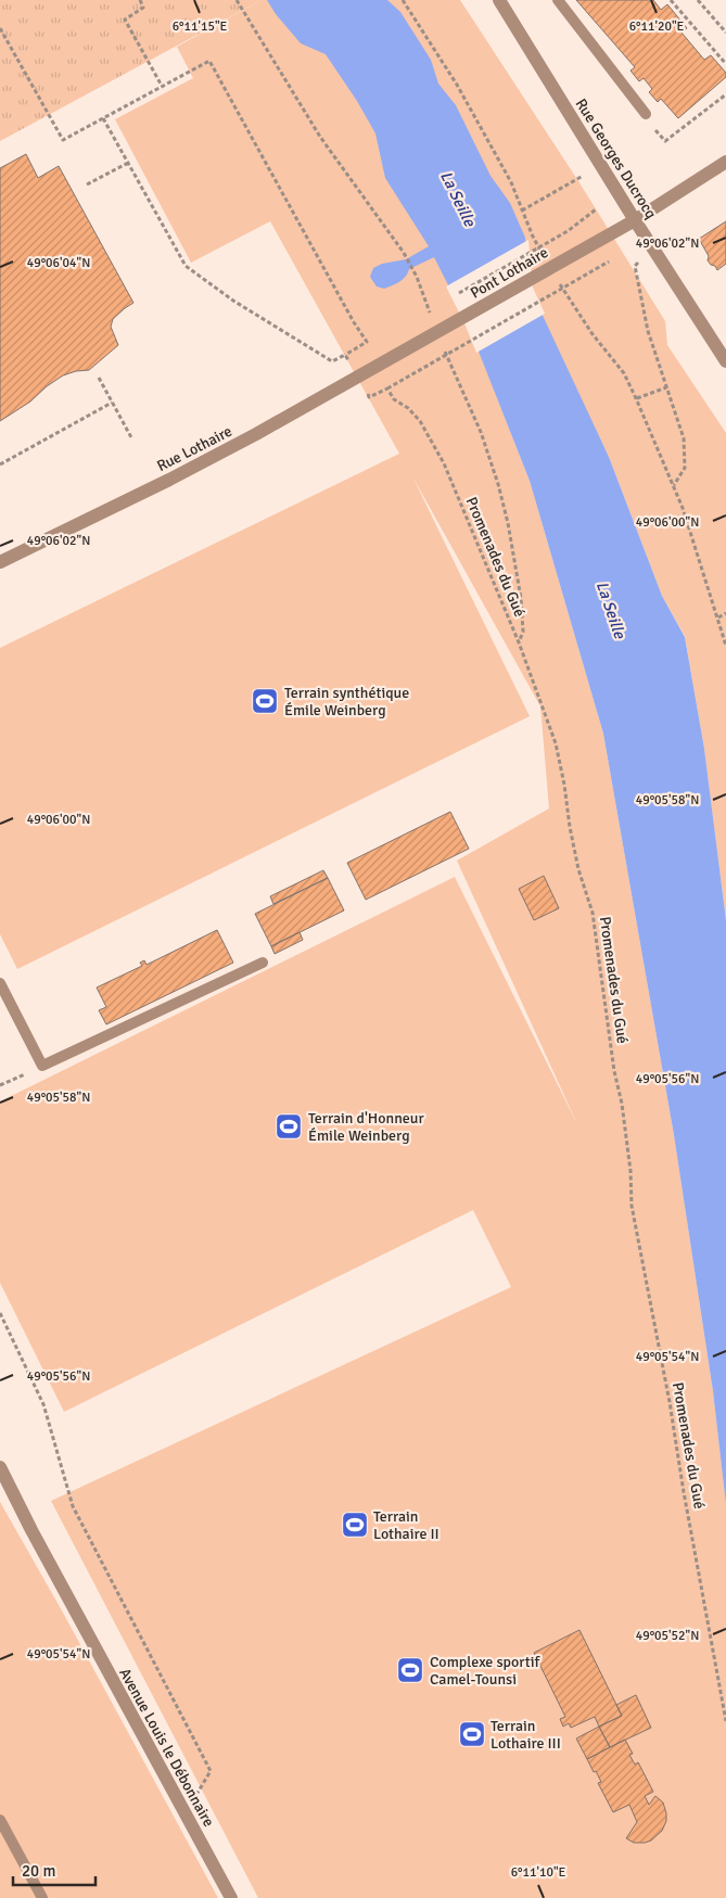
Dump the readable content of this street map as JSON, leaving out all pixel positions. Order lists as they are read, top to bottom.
{
  "streets": {
    "street": [
      "Rue Georges Ducrocq",
      "Pont Lothaire",
      "Rue Lothaire",
      "Avenue Louis le Débonnaire"
    ],
    "path": ["Promenades du Gué"]
  },
  "crossings": [
    ["Rue Georges Ducrocq", "Pont Lothaire"],
    ["Pont Lothaire", "Rue Lothaire"]
  ],
  "water": ["La Seille"],
  "places": {
    "sports": [
      "Terrain synthétique Émile Weinberg",
      "Terrain d'Honneur Émile Weinberg",
      "Terrain Lothaire II",
      "Complexe sportif Camel-Tounsi",
      "Terrain Lothaire III"
    ]
  },
  "scale_bar": "20 m",
  "coordinates": [
    "6°11'15\"E",
    "6°11'20\"E",
    "49°06'02\"N",
    "49°06'04\"N",
    "49°06'00\"N",
    "49°05'58\"N",
    "49°05'56\"N",
    "49°05'54\"N",
    "49°05'52\"N",
    "6°11'10\"E"
  ]
}
